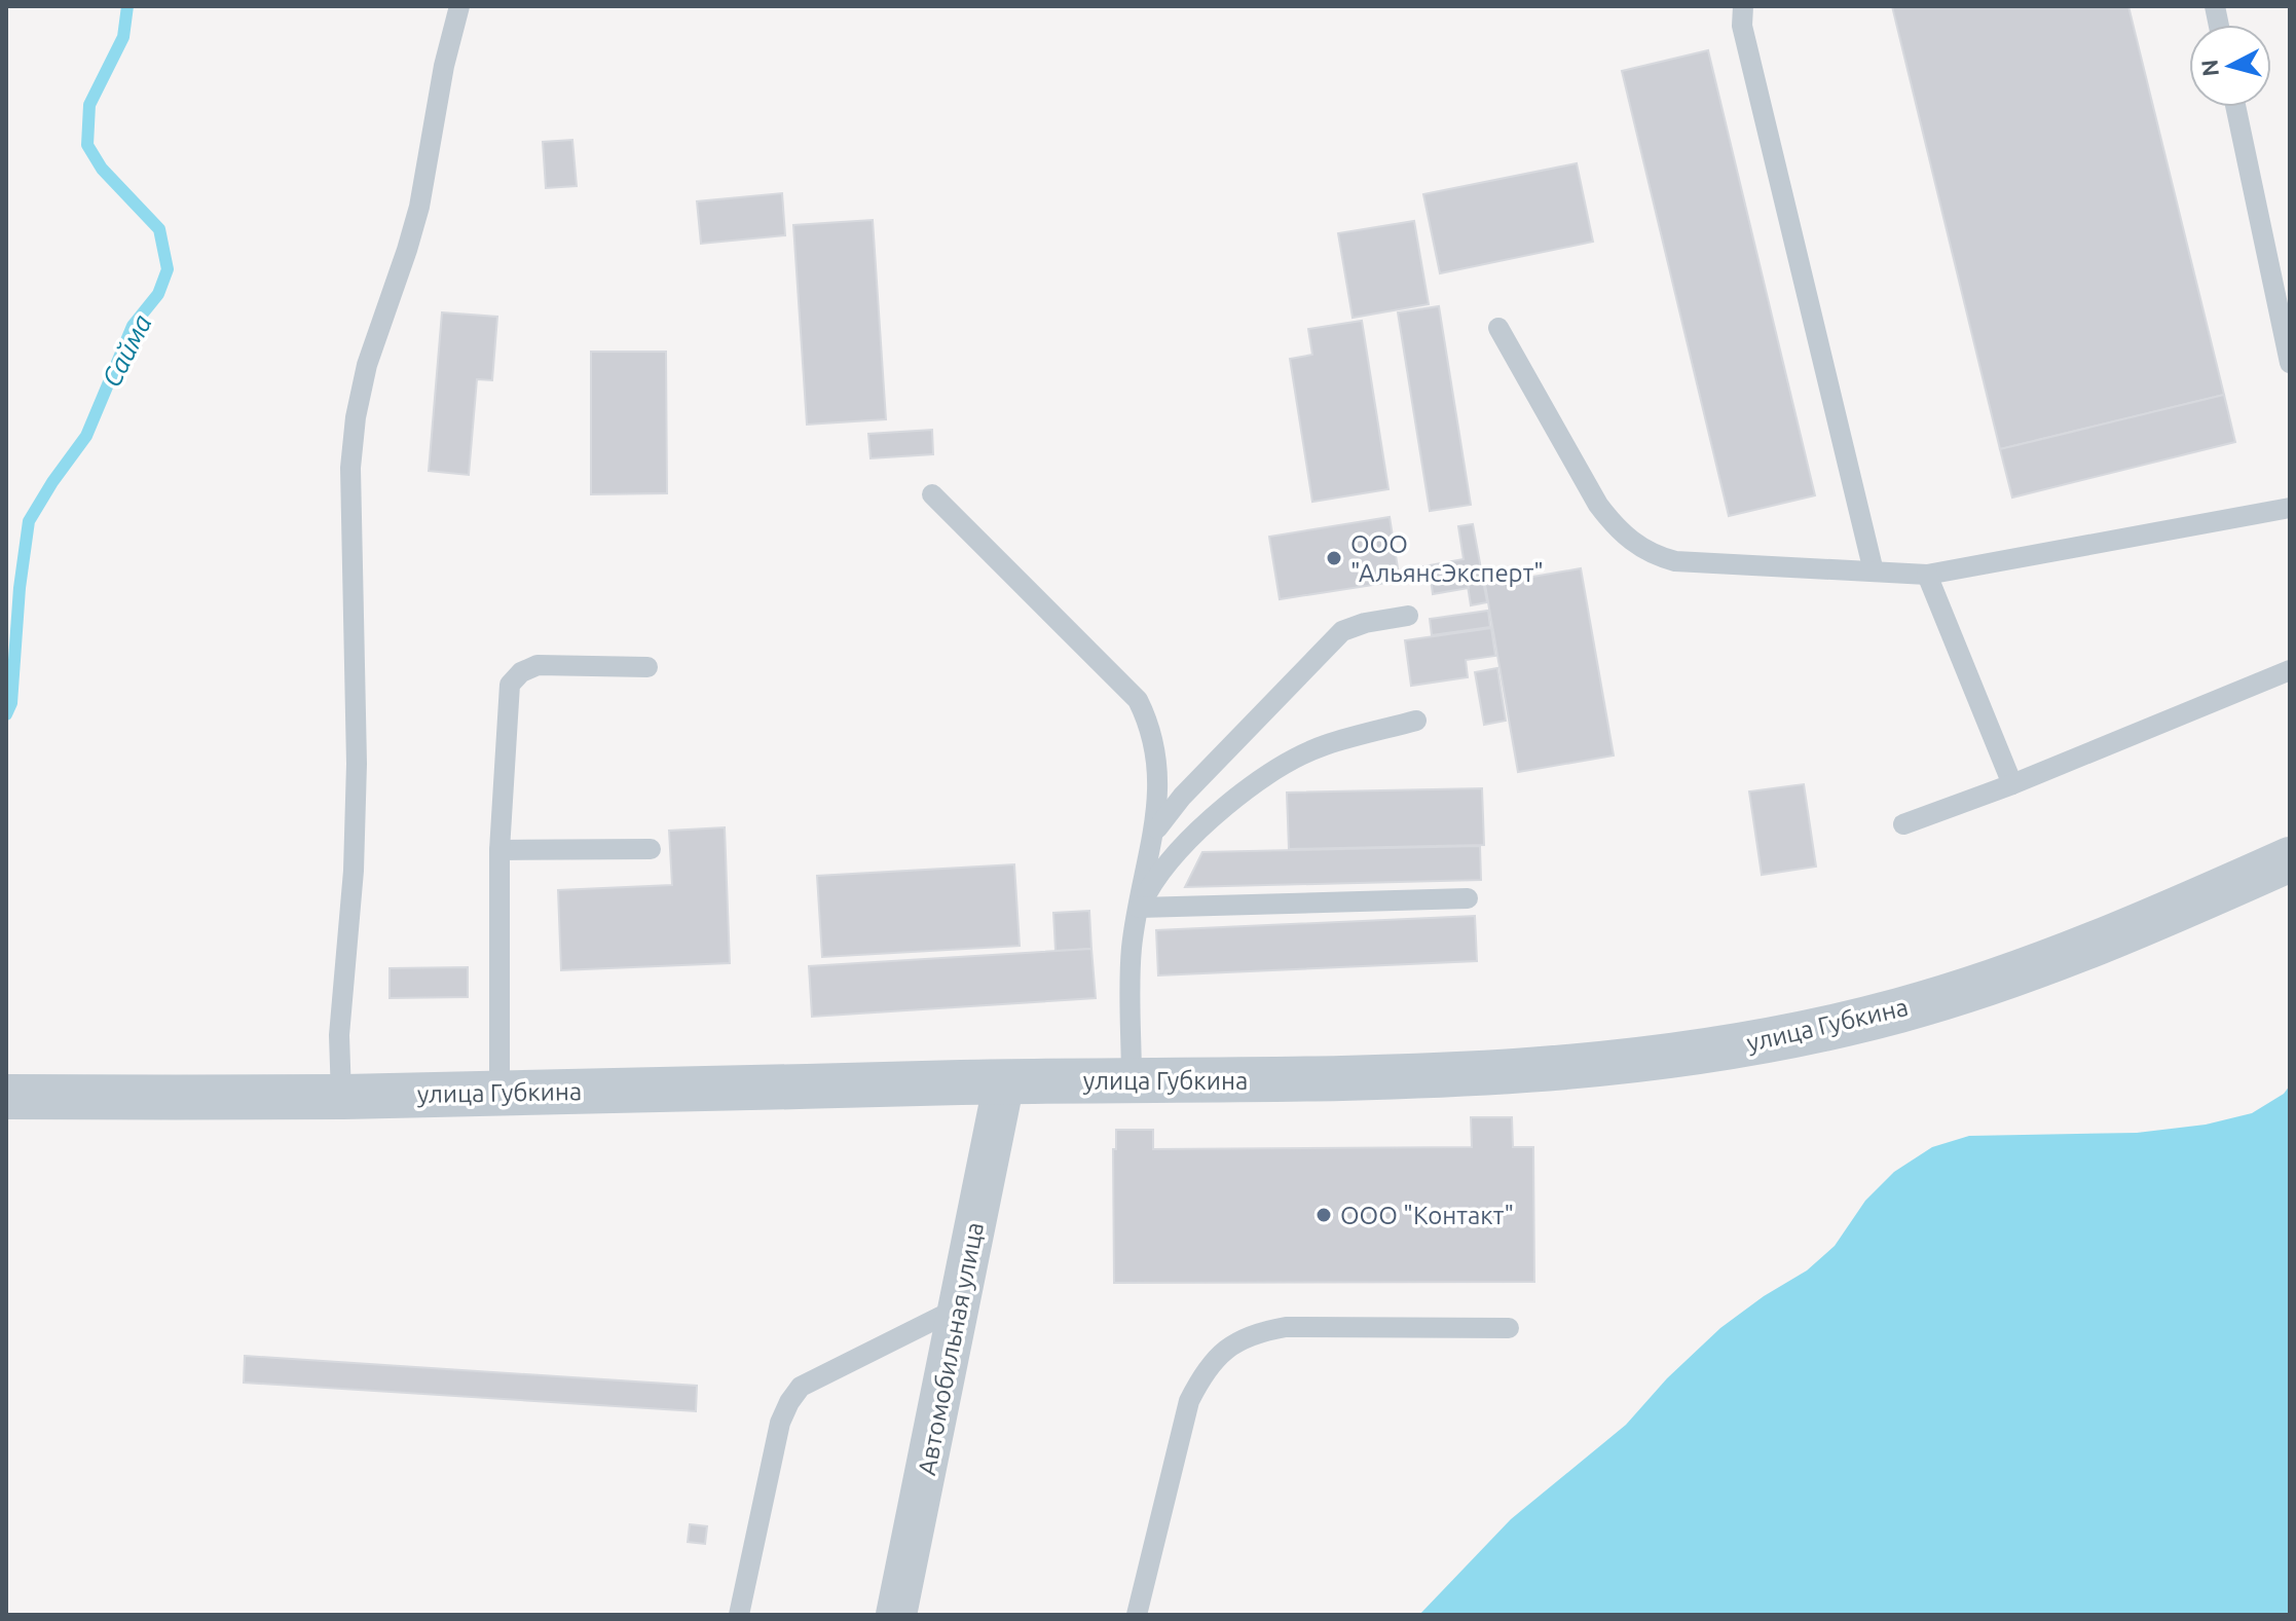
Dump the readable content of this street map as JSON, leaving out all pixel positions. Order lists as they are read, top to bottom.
{
  "streets": {
    "street": ["улица Губкина", "Автомобильная улица"]
  },
  "crossings": [
    ["улица Губкина", "Автомобильная улица"]
  ],
  "water": ["Сайма"],
  "places": ["ООО \"АльянсЭксперт\"", "ООО \"Контакт\""],
  "north": "left"
}
